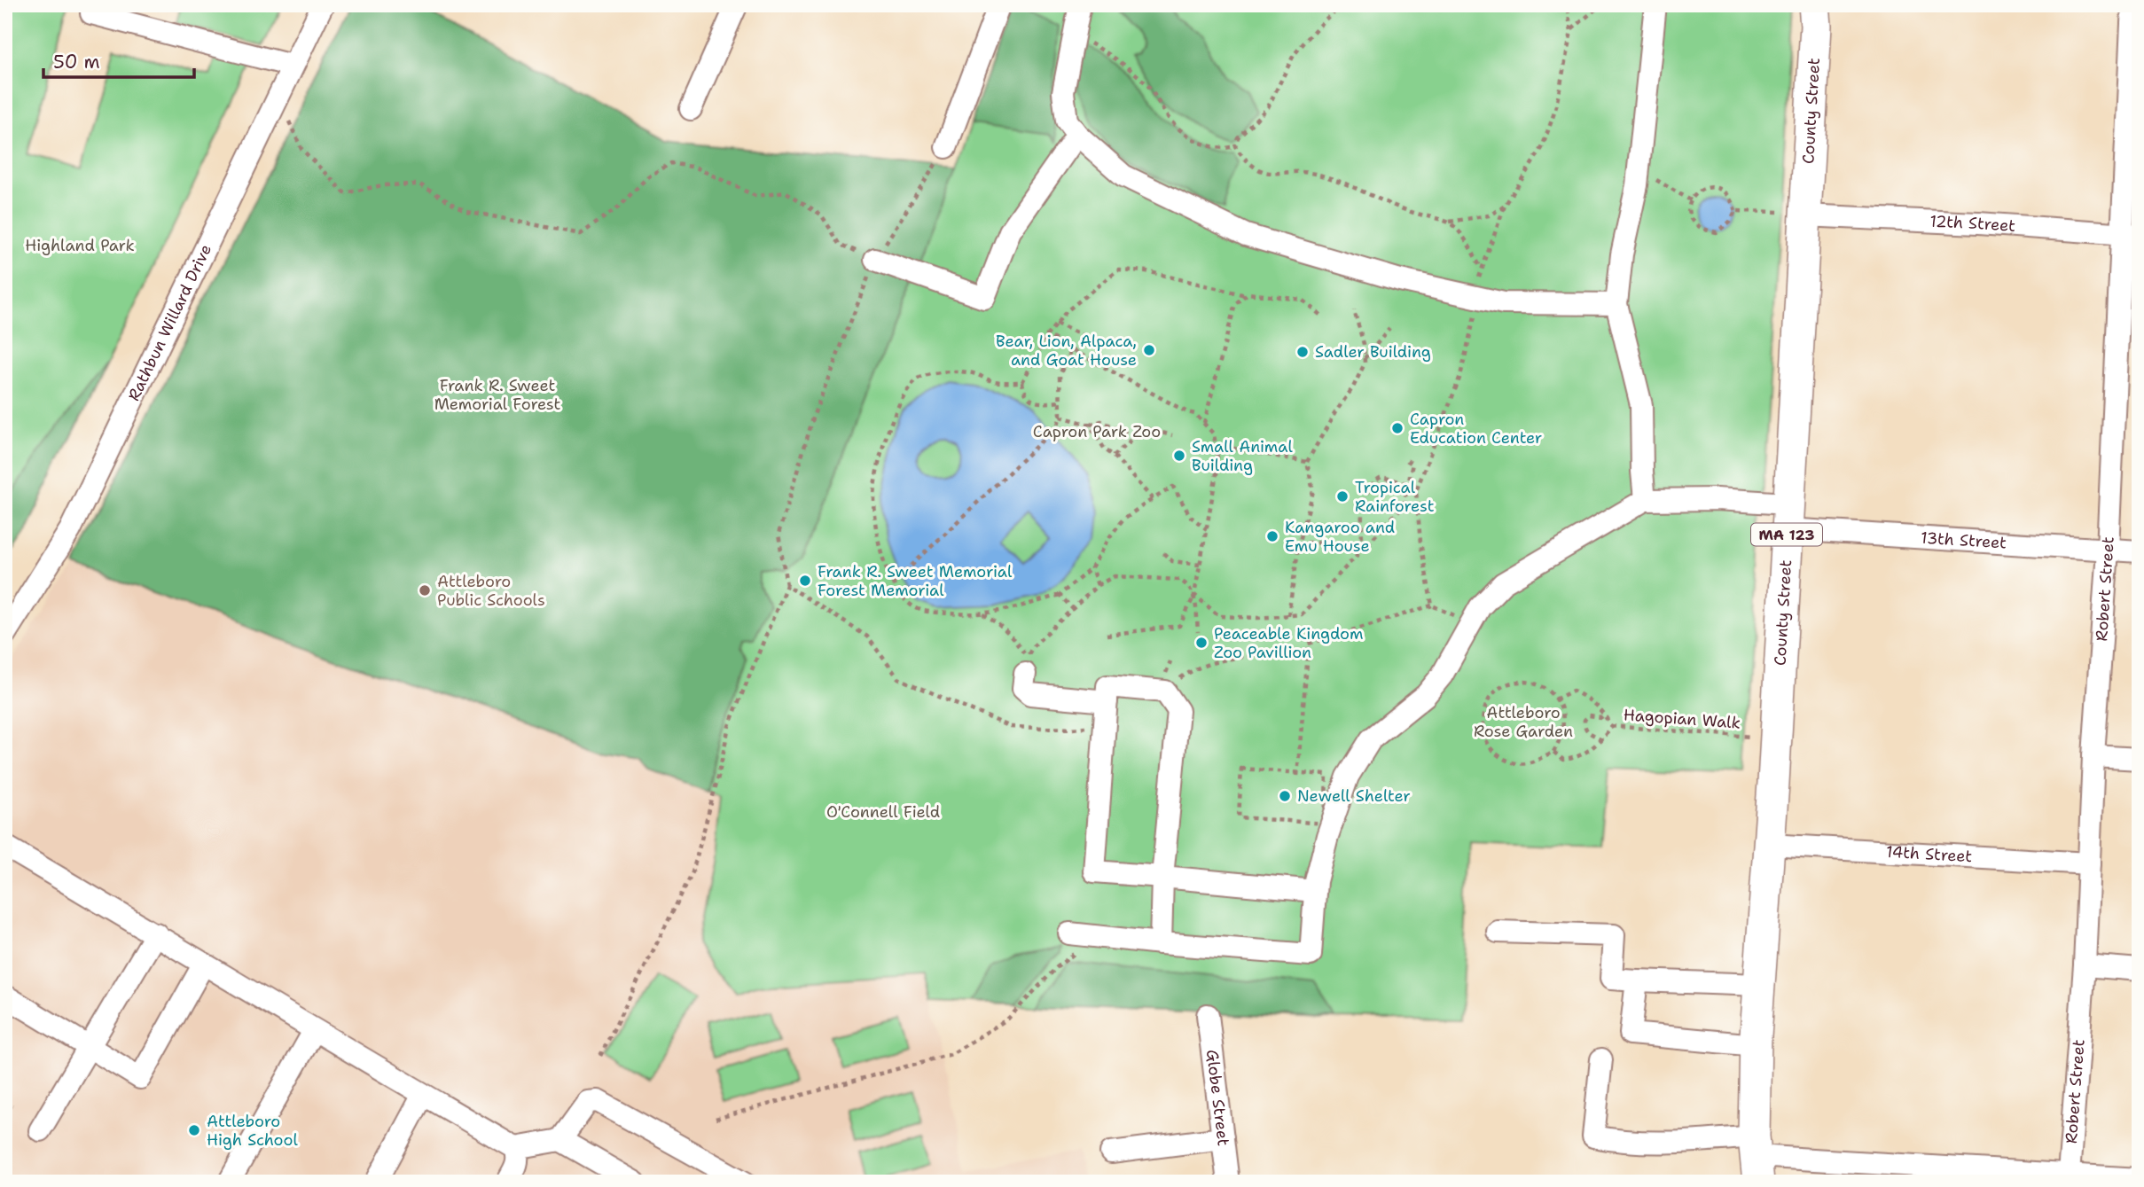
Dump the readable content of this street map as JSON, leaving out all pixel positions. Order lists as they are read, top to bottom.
{
  "streets": {
    "highway": ["County Street", "MA 123"],
    "street": [
      "12th Street",
      "Rathbun Willard Drive",
      "13th Street",
      "Robert Street",
      "14th Street",
      "Globe Street"
    ],
    "path": ["Hagopian Walk"]
  },
  "crossings": [
    ["County Street", "12th Street"],
    ["County Street", "13th Street"],
    ["County Street", "14th Street"],
    ["12th Street", "Robert Street"],
    ["13th Street", "Robert Street"],
    ["Robert Street", "14th Street"]
  ],
  "parks": [
    "Highland Park",
    "Frank R. Sweet Memorial Forest",
    "Capron Park Zoo",
    "Attleboro Rose Garden",
    "O'Connell Field"
  ],
  "places": [
    "Bear, Lion, Alpaca, and Goat House",
    "Sadler Building",
    "Capron Education Center",
    "Small Animal Building",
    "Tropical Rainforest",
    "Kangaroo and Emu House",
    "Frank R. Sweet Memorial Forest Memorial",
    "Attleboro Public Schools",
    "Peaceable Kingdom Zoo Pavillion",
    "Newell Shelter",
    "Attleboro High School"
  ],
  "scale_bar": "50 m"
}
